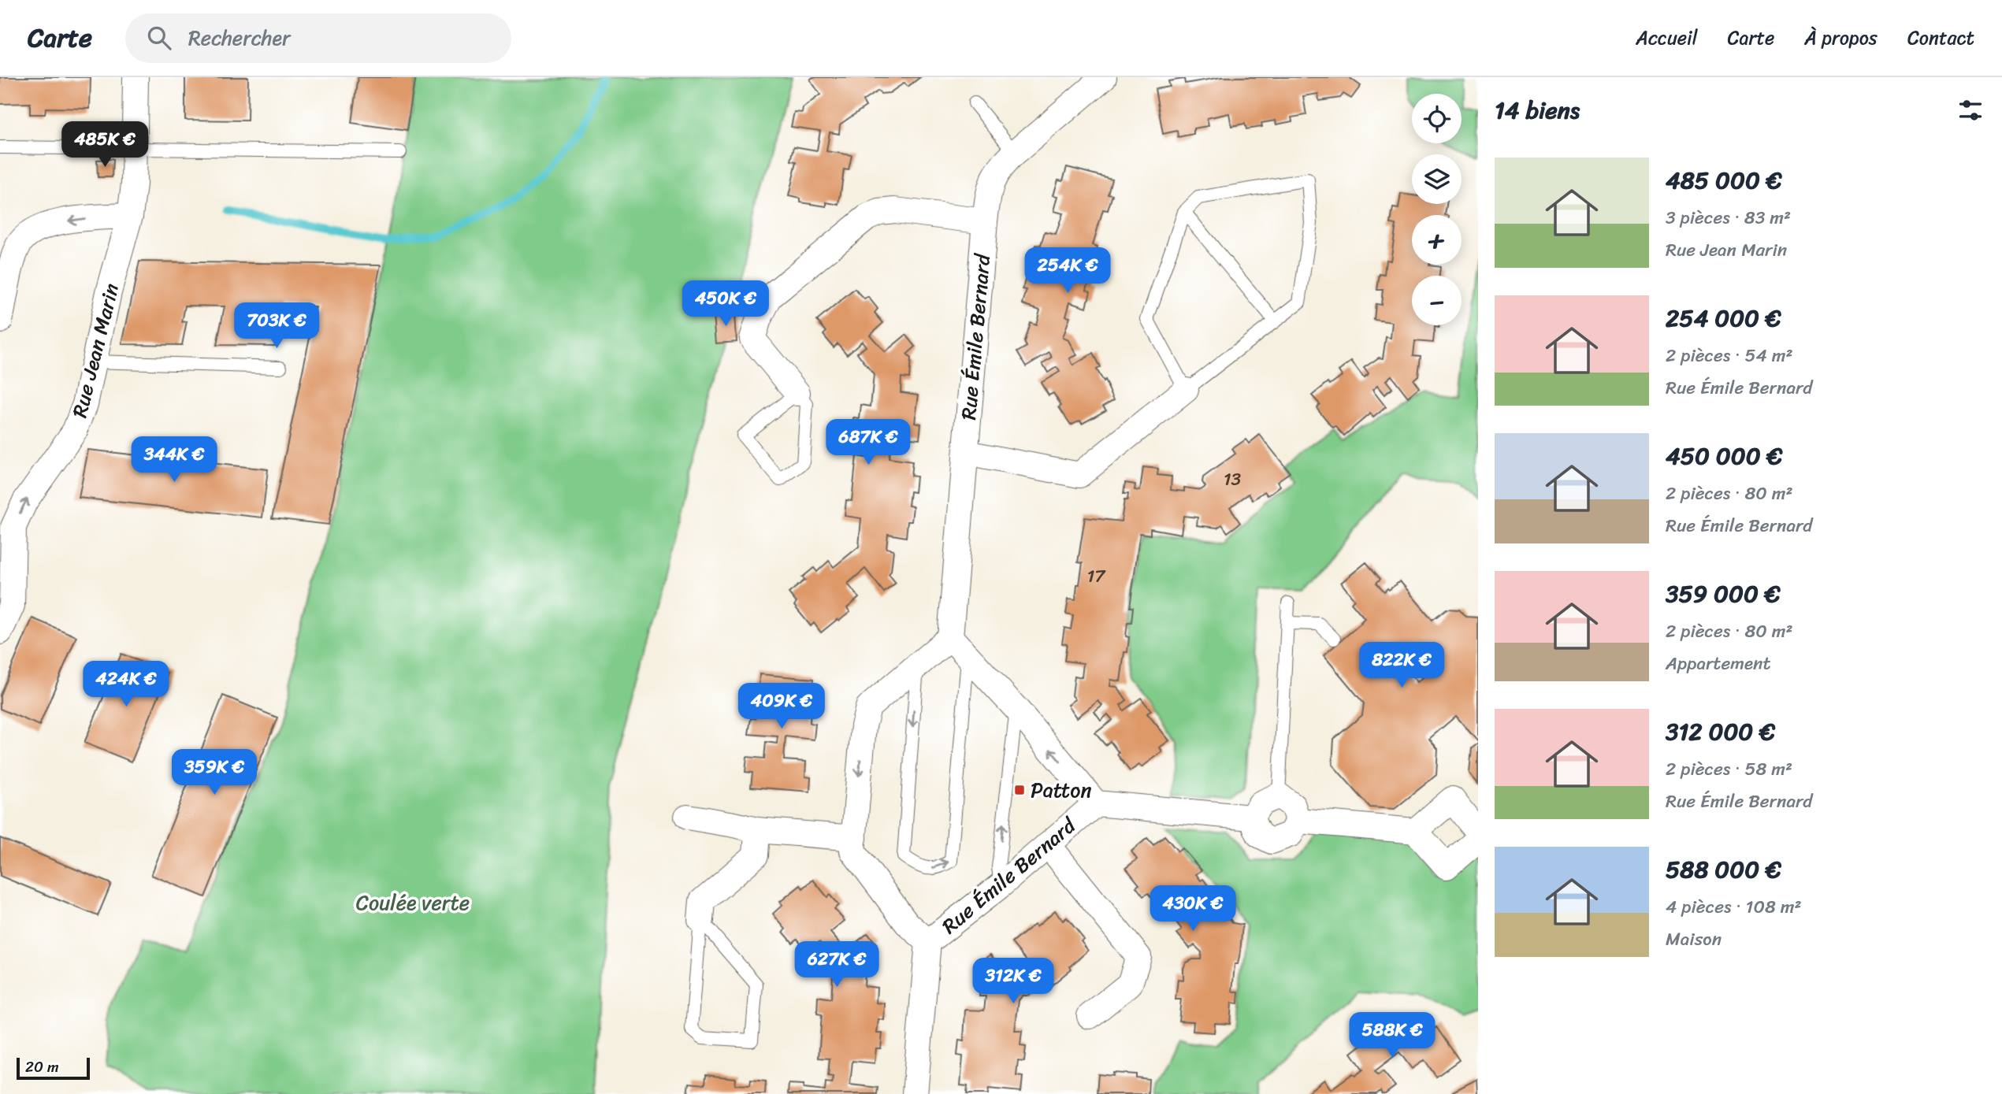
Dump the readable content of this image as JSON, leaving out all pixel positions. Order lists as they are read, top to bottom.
{
  "streets": {
    "street": ["Rue Émile Bernard", "Rue Jean Marin"]
  },
  "one_way": ["Rue Jean Marin"],
  "parks": ["Coulée verte"],
  "places": {
    "transit": ["Patton"]
  },
  "house_numbers": ["13", "17"],
  "scale_bar": "20 m",
  "page": {
    "header": "Carte",
    "search": "Rechercher",
    "nav": [
      "Accueil",
      "Carte",
      "À propos",
      "Contact"
    ],
    "heading": "14 biens",
    "map_buttons": ["+", "−"],
    "price": [
      "485K €",
      "254K €",
      "450K €",
      "703K €",
      "687K €",
      "344K €",
      "822K €",
      "424K €",
      "409K €",
      "359K €",
      "430K €",
      "627K €",
      "312K €",
      "588K €"
    ],
    "list": [
      {
        "name": "485 000 €",
        "note": "3 pièces · 83 m² · Rue Jean Marin"
      },
      {
        "name": "254 000 €",
        "note": "2 pièces · 54 m² · Rue Émile Bernard"
      },
      {
        "name": "450 000 €",
        "note": "2 pièces · 80 m² · Rue Émile Bernard"
      },
      {
        "name": "359 000 €",
        "note": "2 pièces · 80 m² · Appartement"
      },
      {
        "name": "312 000 €",
        "note": "2 pièces · 58 m² · Rue Émile Bernard"
      },
      {
        "name": "588 000 €",
        "note": "4 pièces · 108 m² · Maison"
      }
    ],
    "scale": "20 m"
  }
}
